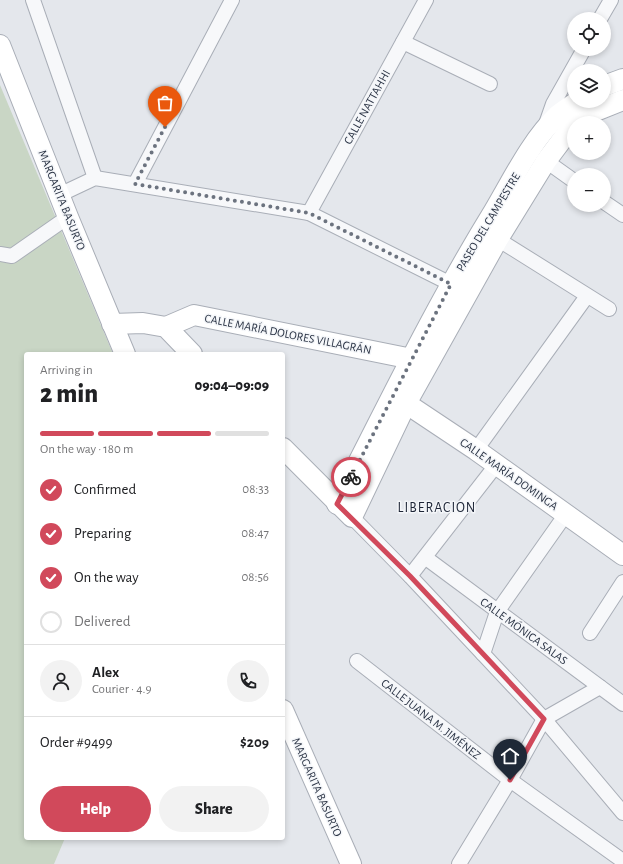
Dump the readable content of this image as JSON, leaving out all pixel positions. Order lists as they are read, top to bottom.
{
  "streets": {
    "street": [
      "CALLE NATTAHHI",
      "MARGARITA BASURTO",
      "PASEO DEL CAMPESTRE",
      "CALLE MARÍA DOLORES VILLAGRÁN",
      "CALLE MARÍA DOMINGA",
      "CALLE MÓNICA SALAS",
      "CALLE JUANA M. JIMÉNEZ"
    ]
  },
  "crossings": [
    ["PASEO DEL CAMPESTRE", "CALLE MARÍA DOLORES VILLAGRÁN"],
    ["PASEO DEL CAMPESTRE", "CALLE MARÍA DOMINGA"]
  ],
  "districts": ["LIBERACION"],
  "page": {
    "map_buttons": ["+", "−"],
    "heading": ["2 min", "Arriving in", "09:04–09:09"],
    "panel": [
      "Alex",
      "Courier · 4.9",
      "Order #9499",
      "$209"
    ],
    "bar": "On the way · 180 m",
    "list": [
      ["Confirmed", "08:33"],
      ["Preparing", "08:47"],
      ["On the way", "08:56"],
      "Delivered"
    ],
    "buttons": ["Help", "Share"]
  }
}
